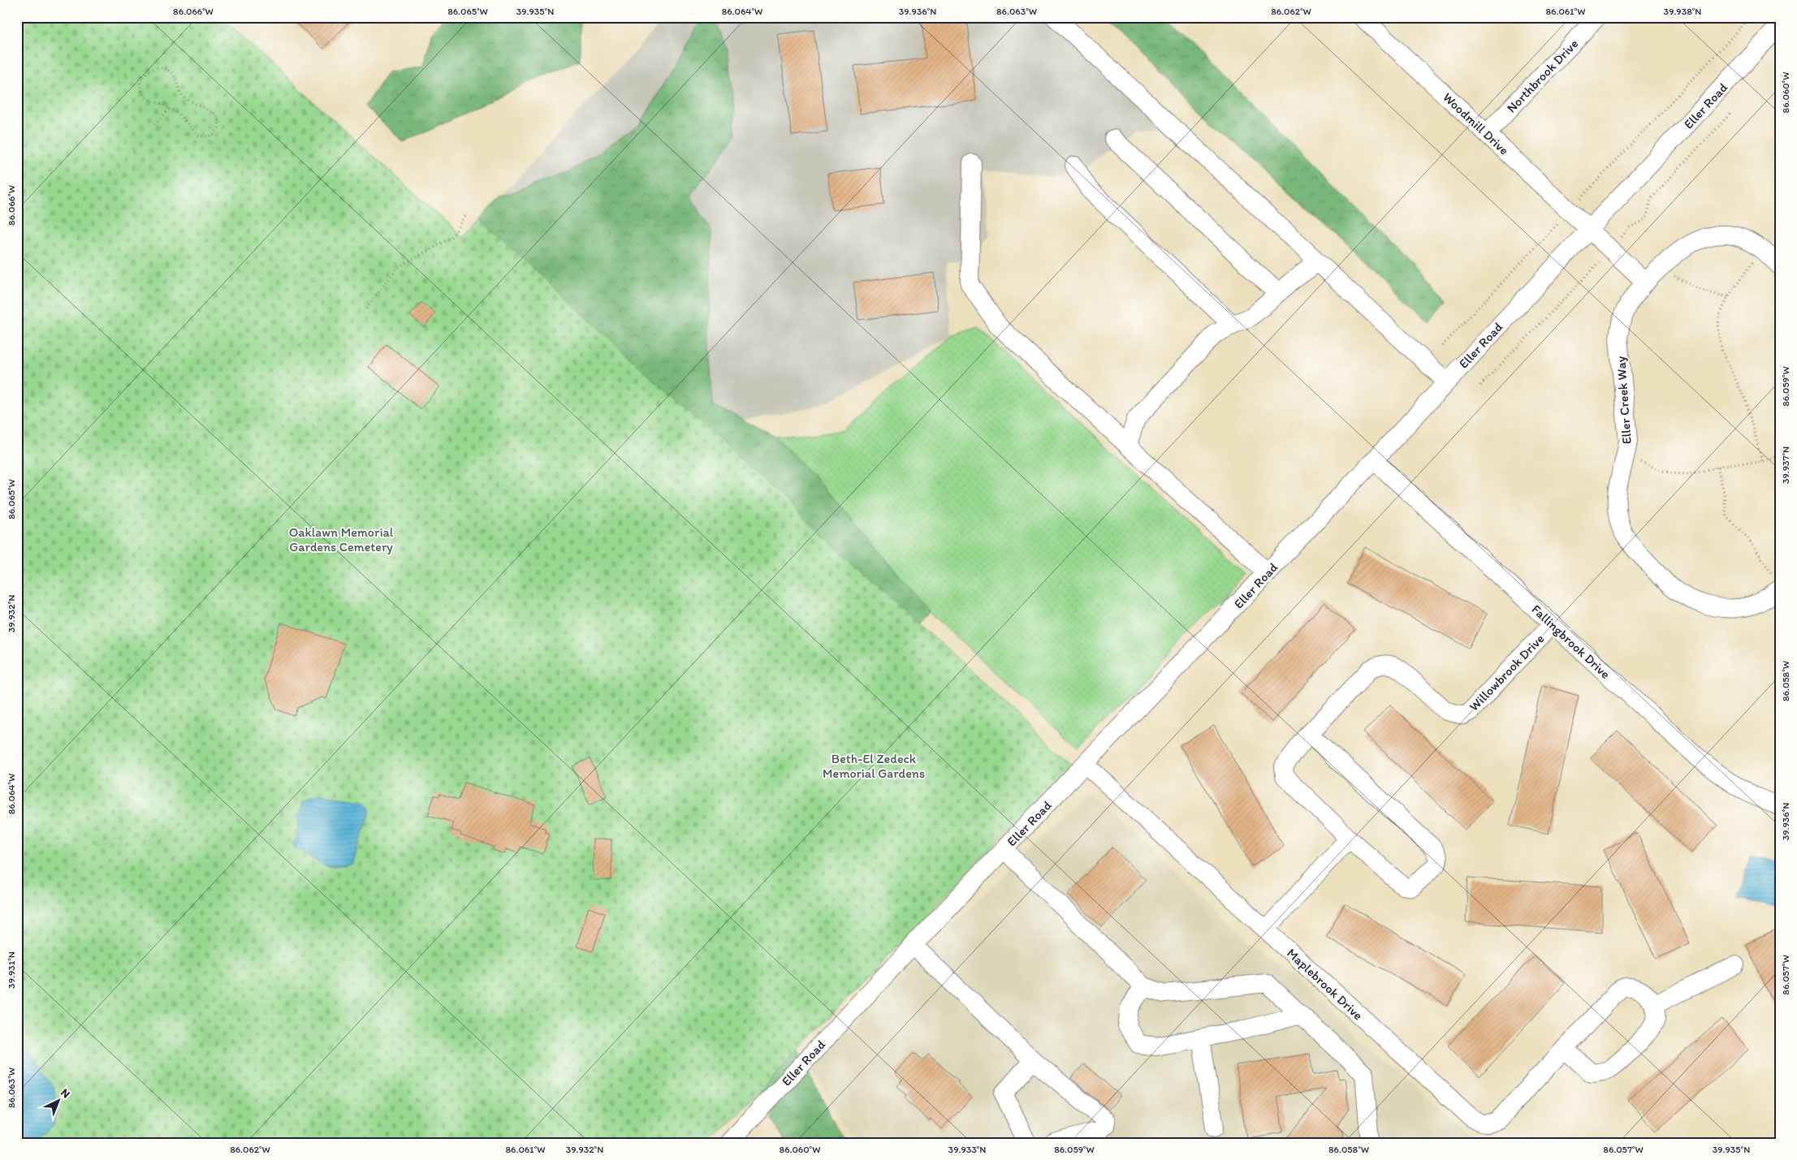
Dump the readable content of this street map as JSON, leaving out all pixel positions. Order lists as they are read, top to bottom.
{
  "streets": {
    "street": [
      "Northbrook Drive",
      "Eller Road",
      "Woodmill Drive",
      "Eller Creek Way",
      "Fallingbrook Drive",
      "Willowbrook Drive",
      "Maplebrook Drive"
    ]
  },
  "crossings": [
    ["Northbrook Drive", "Woodmill Drive"],
    ["Eller Road", "Woodmill Drive"],
    ["Eller Road", "Fallingbrook Drive"],
    ["Eller Road", "Maplebrook Drive"],
    ["Woodmill Drive", "Eller Creek Way"],
    ["Fallingbrook Drive", "Willowbrook Drive"]
  ],
  "parks": ["Oaklawn Memorial Gardens Cemetery", "Beth-El Zedeck Memorial Gardens"],
  "north": "top right",
  "coordinates": [
    "86.066°W",
    "86.065°W",
    "39.935°N",
    "86.064°W",
    "39.936°N",
    "86.063°W",
    "86.062°W",
    "86.061°W",
    "39.938°N",
    "86.060°W",
    "86.059°W",
    "39.937°N",
    "39.932°N",
    "86.058°W",
    "39.931°N",
    "86.057°W",
    "39.933°N"
  ]
}
